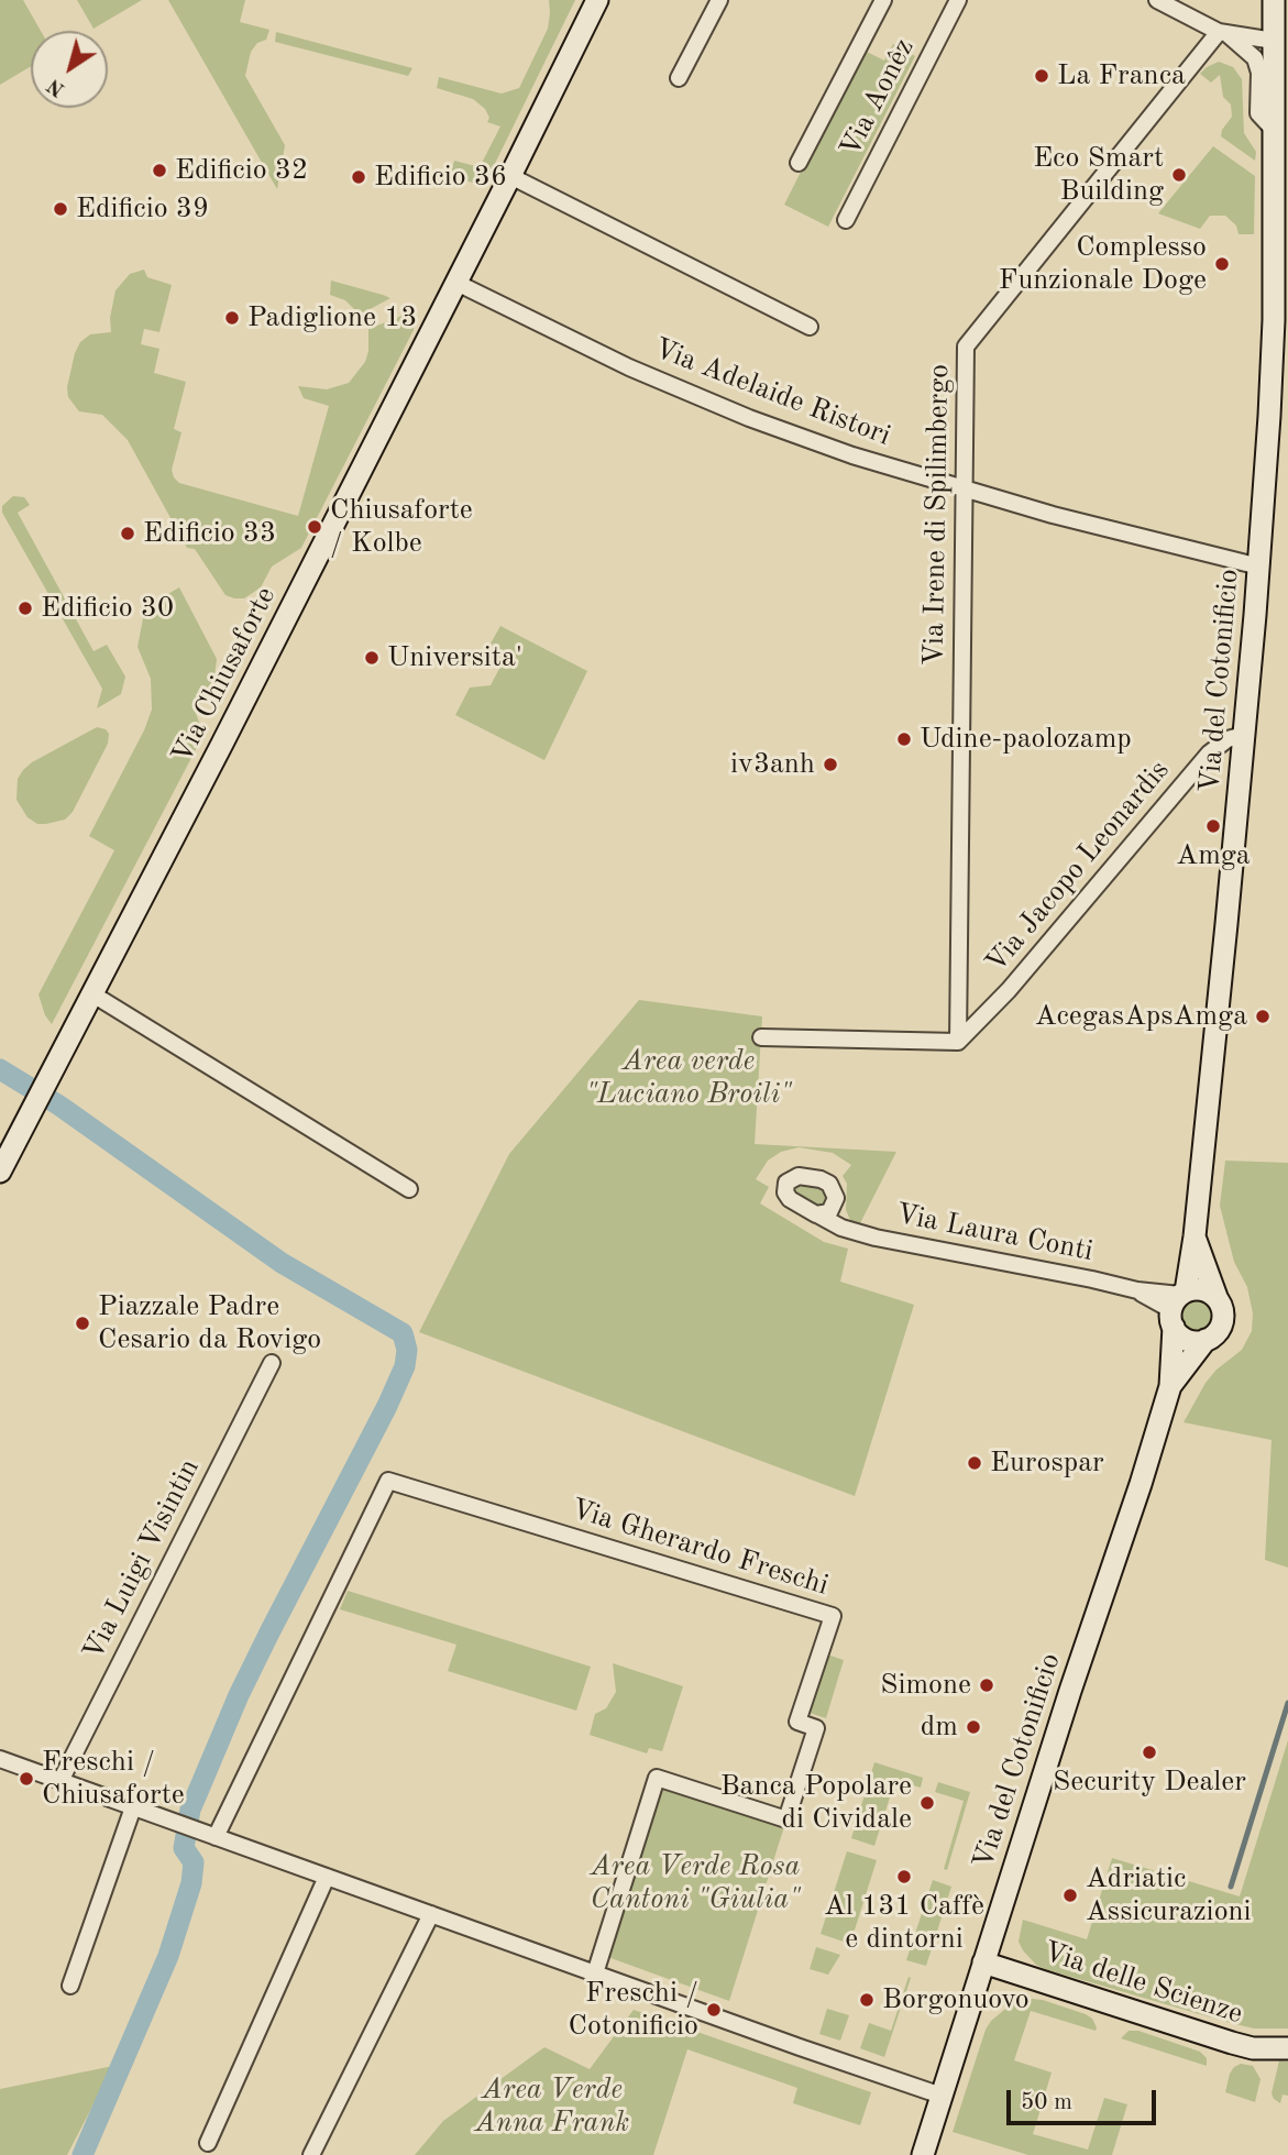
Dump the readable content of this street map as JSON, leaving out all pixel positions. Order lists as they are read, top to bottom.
{
  "streets": {
    "main road": ["Via Chiusaforte", "Via del Cotonificio", "Via delle Scienze"],
    "street": [
      "Via Aonêz",
      "Via Adelaide Ristori",
      "Via Irene di Spilimbergo",
      "Via Jacopo Leonardis",
      "Via Laura Conti",
      "Via Gherardo Freschi",
      "Via Luigi Visintin"
    ]
  },
  "crossings": [
    ["Via Adelaide Ristori", "Via Irene di Spilimbergo"],
    ["Via Adelaide Ristori", "Via Chiusaforte"],
    ["Via Adelaide Ristori", "Via del Cotonificio"],
    ["Via Irene di Spilimbergo", "Via del Cotonificio"],
    ["Via Irene di Spilimbergo", "Via Jacopo Leonardis"],
    ["Via del Cotonificio", "Via Jacopo Leonardis"],
    ["Via del Cotonificio", "Via Laura Conti"],
    ["Via del Cotonificio", "Via delle Scienze"]
  ],
  "parks": ["Area verde \"Luciano Broili\"", "Area Verde Rosa Cantoni \"Giulia\"", "Area Verde Anna Frank"],
  "places": [
    "La Franca",
    "Edificio 32",
    "Eco Smart Building",
    "Edificio 36",
    "Edificio 39",
    "Complesso Funzionale Doge",
    "Padiglione 13",
    "Chiusaforte / Kolbe",
    "Edificio 33",
    "Edificio 30",
    "Universita'",
    "Udine-paolozamp",
    "iv3anh",
    "Amga",
    "AcegasApsAmga",
    "Piazzale Padre Cesario da Rovigo",
    "Eurospar",
    "Simone",
    "dm",
    "Security Dealer",
    "Freschi / Chiusaforte",
    "Banca Popolare di Cividale",
    "Al 131 Caffè e dintorni",
    "Adriatic Assicurazioni",
    "Borgonuovo",
    "Freschi / Cotonificio"
  ],
  "scale_bar": "50 m",
  "north": "bottom left"
}
